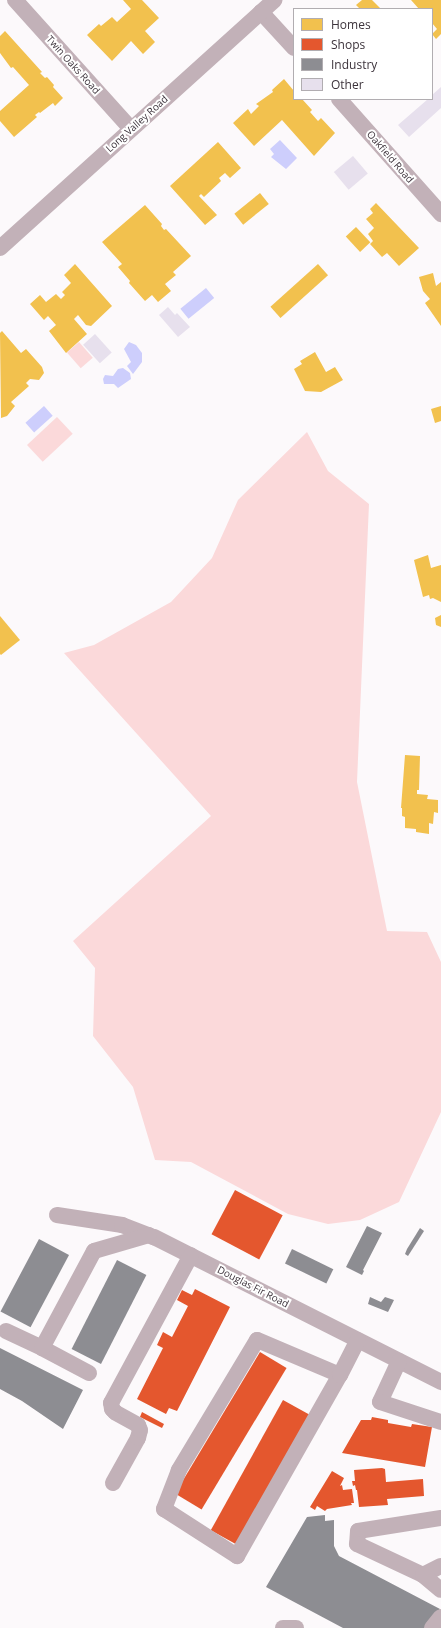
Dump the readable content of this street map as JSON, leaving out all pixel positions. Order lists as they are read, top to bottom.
{
  "streets": {
    "street": [
      "Twin Oaks Road",
      "Long Valley Road",
      "Oakfield Road",
      "Douglas Fir Road"
    ]
  },
  "crossings": [
    ["Twin Oaks Road", "Long Valley Road"]
  ],
  "legend": [
    "Homes",
    "Shops",
    "Industry",
    "Other"
  ]
}
